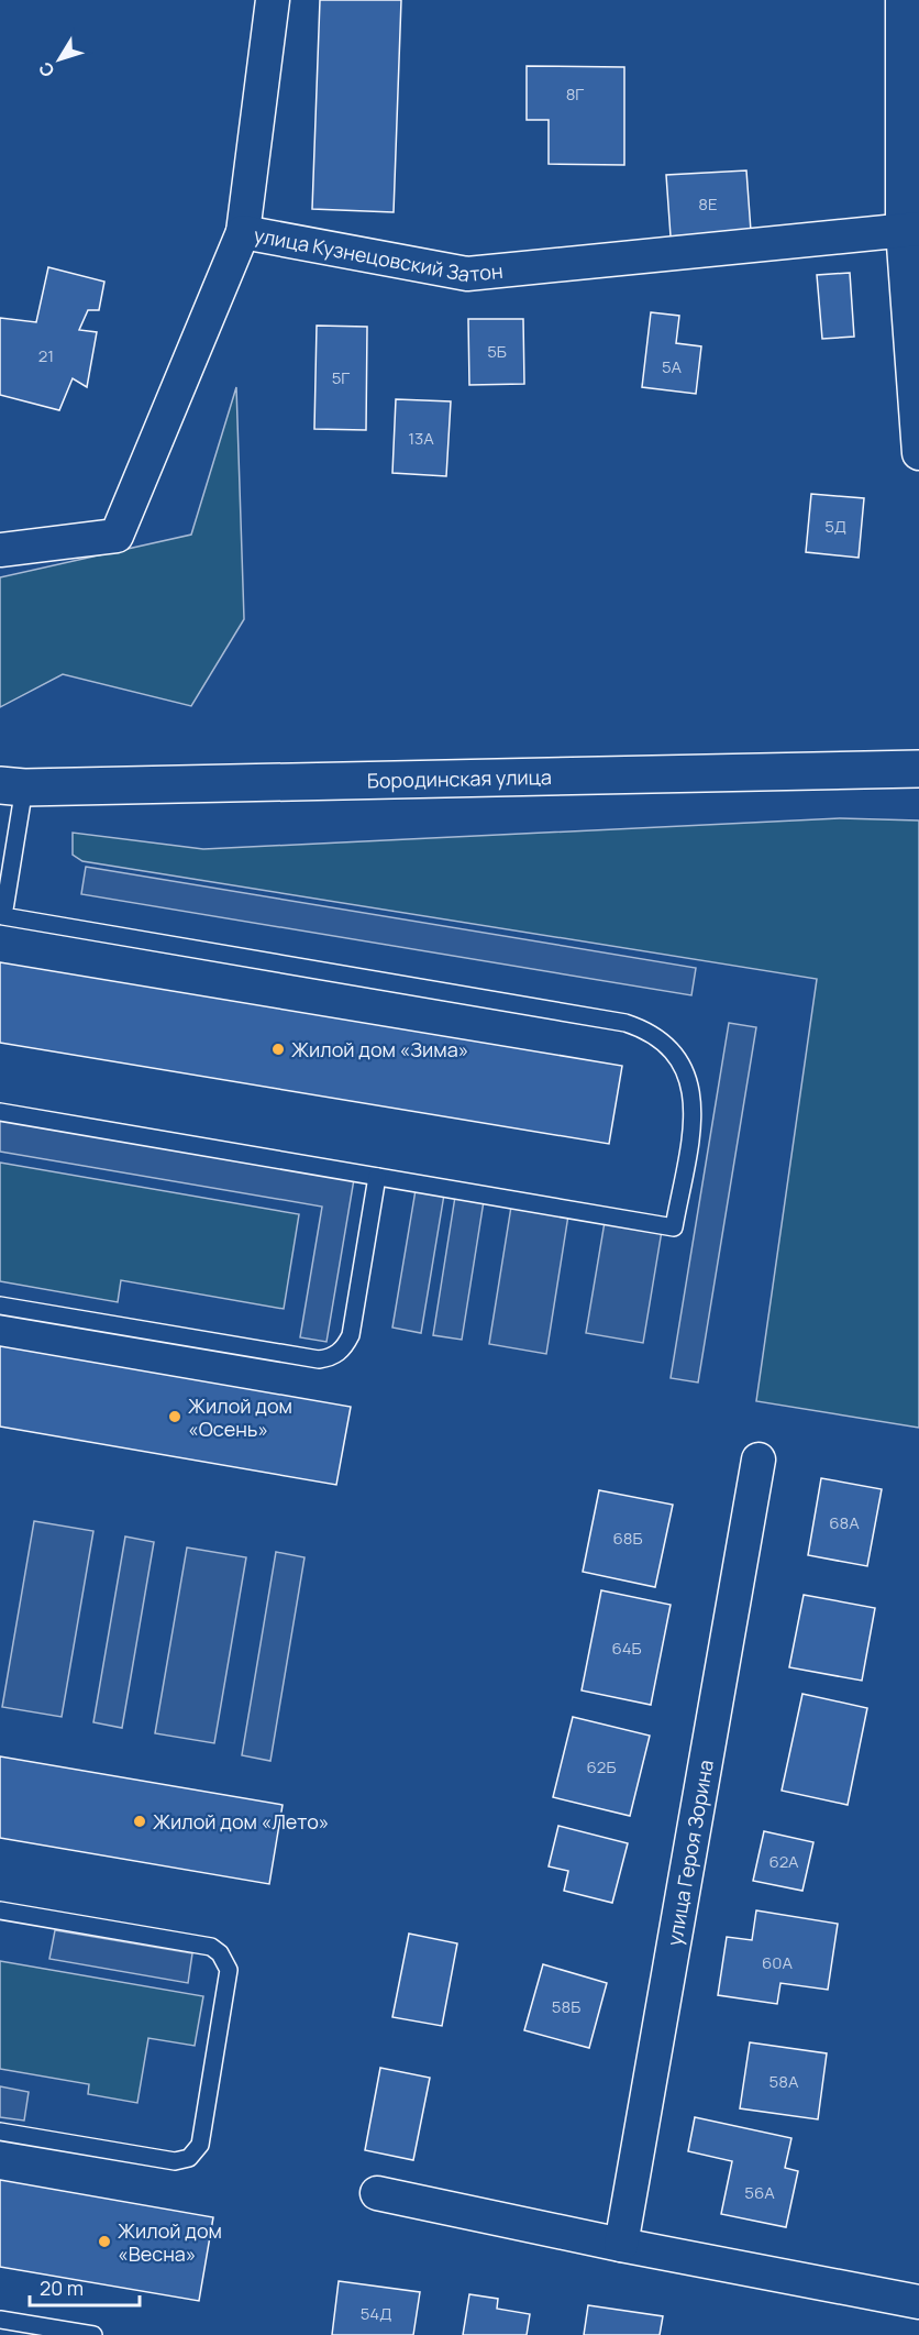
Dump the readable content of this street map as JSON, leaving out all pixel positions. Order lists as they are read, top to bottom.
{
  "streets": {
    "street": ["улица Кузнецовский Затон", "Бородинская улица", "улица Героя Зорина"]
  },
  "places": [
    "Жилой дом «Зима»",
    "Жилой дом «Осень»",
    "Жилой дом «Лето»",
    "Жилой дом «Весна»"
  ],
  "house_numbers": [
    "8Г",
    "8Е",
    "5Б",
    "21",
    "5А",
    "5Г",
    "13А",
    "5Д",
    "68А",
    "68Б",
    "64Б",
    "62Б",
    "62А",
    "60А",
    "58Б",
    "58А",
    "56А",
    "54Д"
  ],
  "scale_bar": "20 m",
  "north": "bottom left"
}
